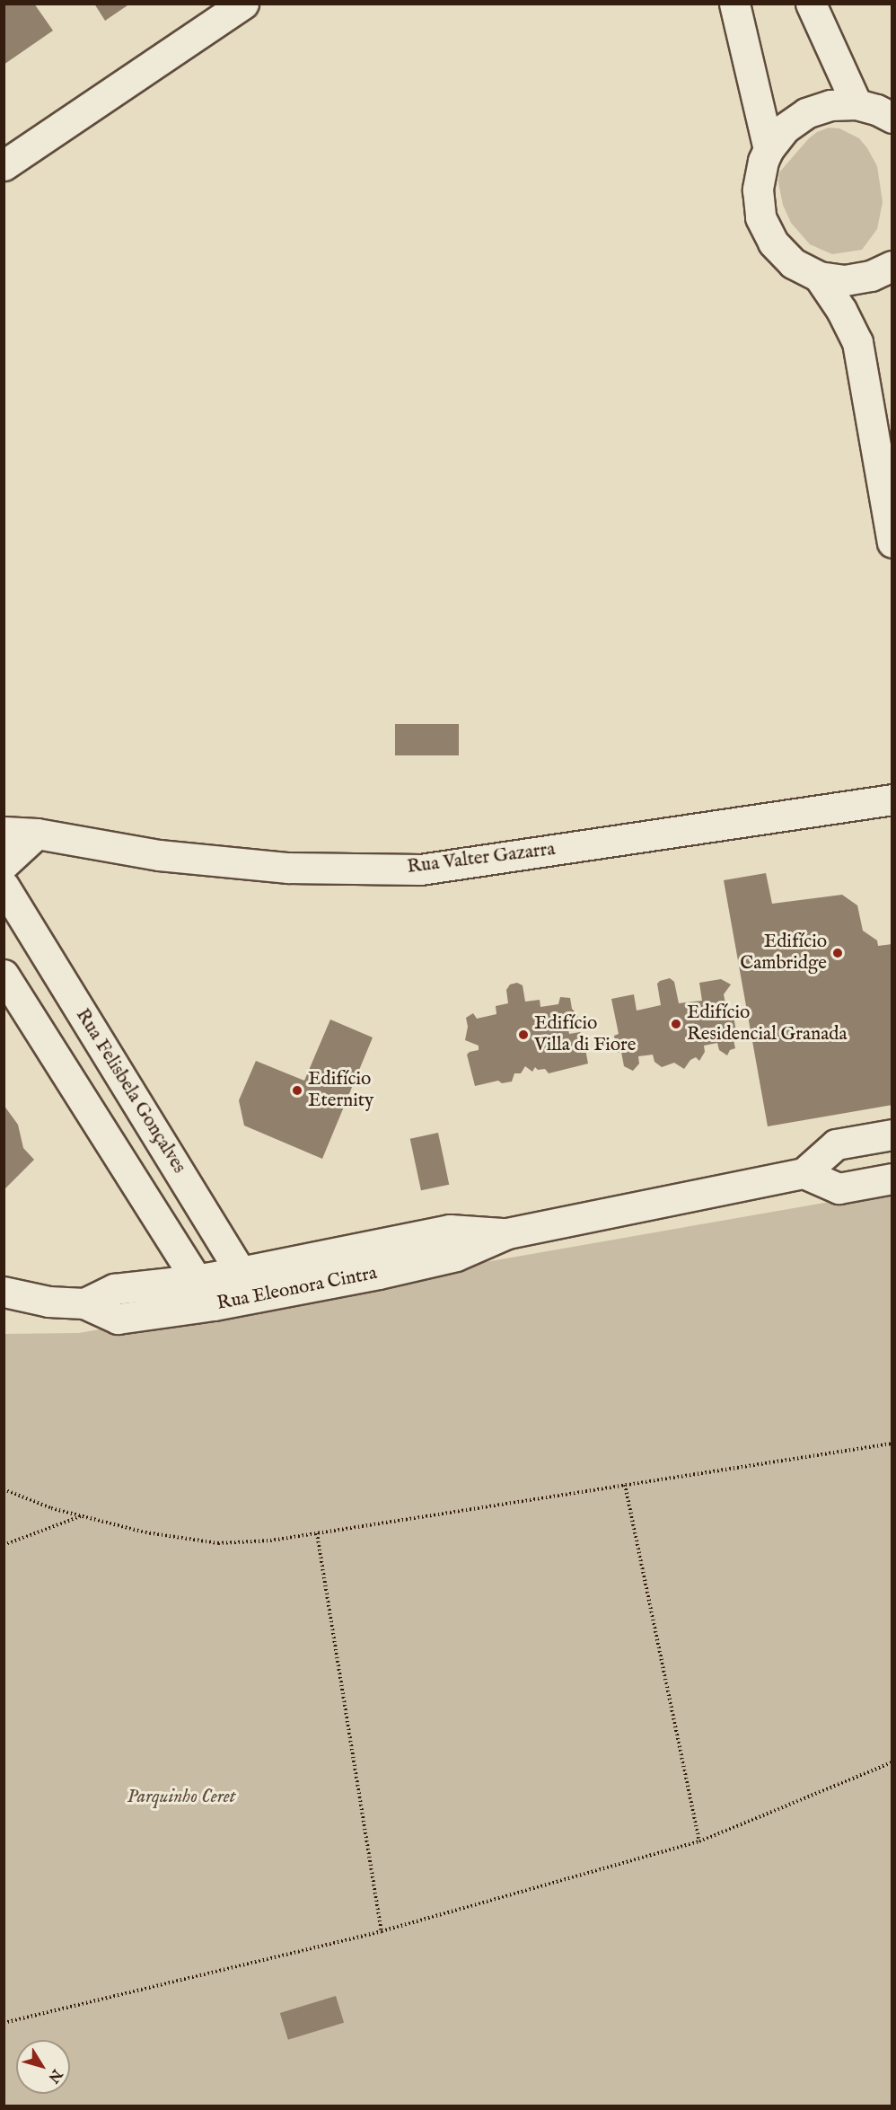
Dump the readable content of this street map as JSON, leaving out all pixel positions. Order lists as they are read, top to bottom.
{
  "streets": {
    "street": ["Rua Valter Gazarra", "Rua Felisbela Gonçalves", "Rua Eleonora Cintra"]
  },
  "crossings": [
    ["Rua Felisbela Gonçalves", "Rua Eleonora Cintra"]
  ],
  "parks": ["Parquinho Ceret"],
  "places": [
    "Edifício Cambridge",
    "Edifício Residencial Granada",
    "Edifício Villa di Fiore",
    "Edifício Eternity"
  ],
  "north": "bottom right"
}
